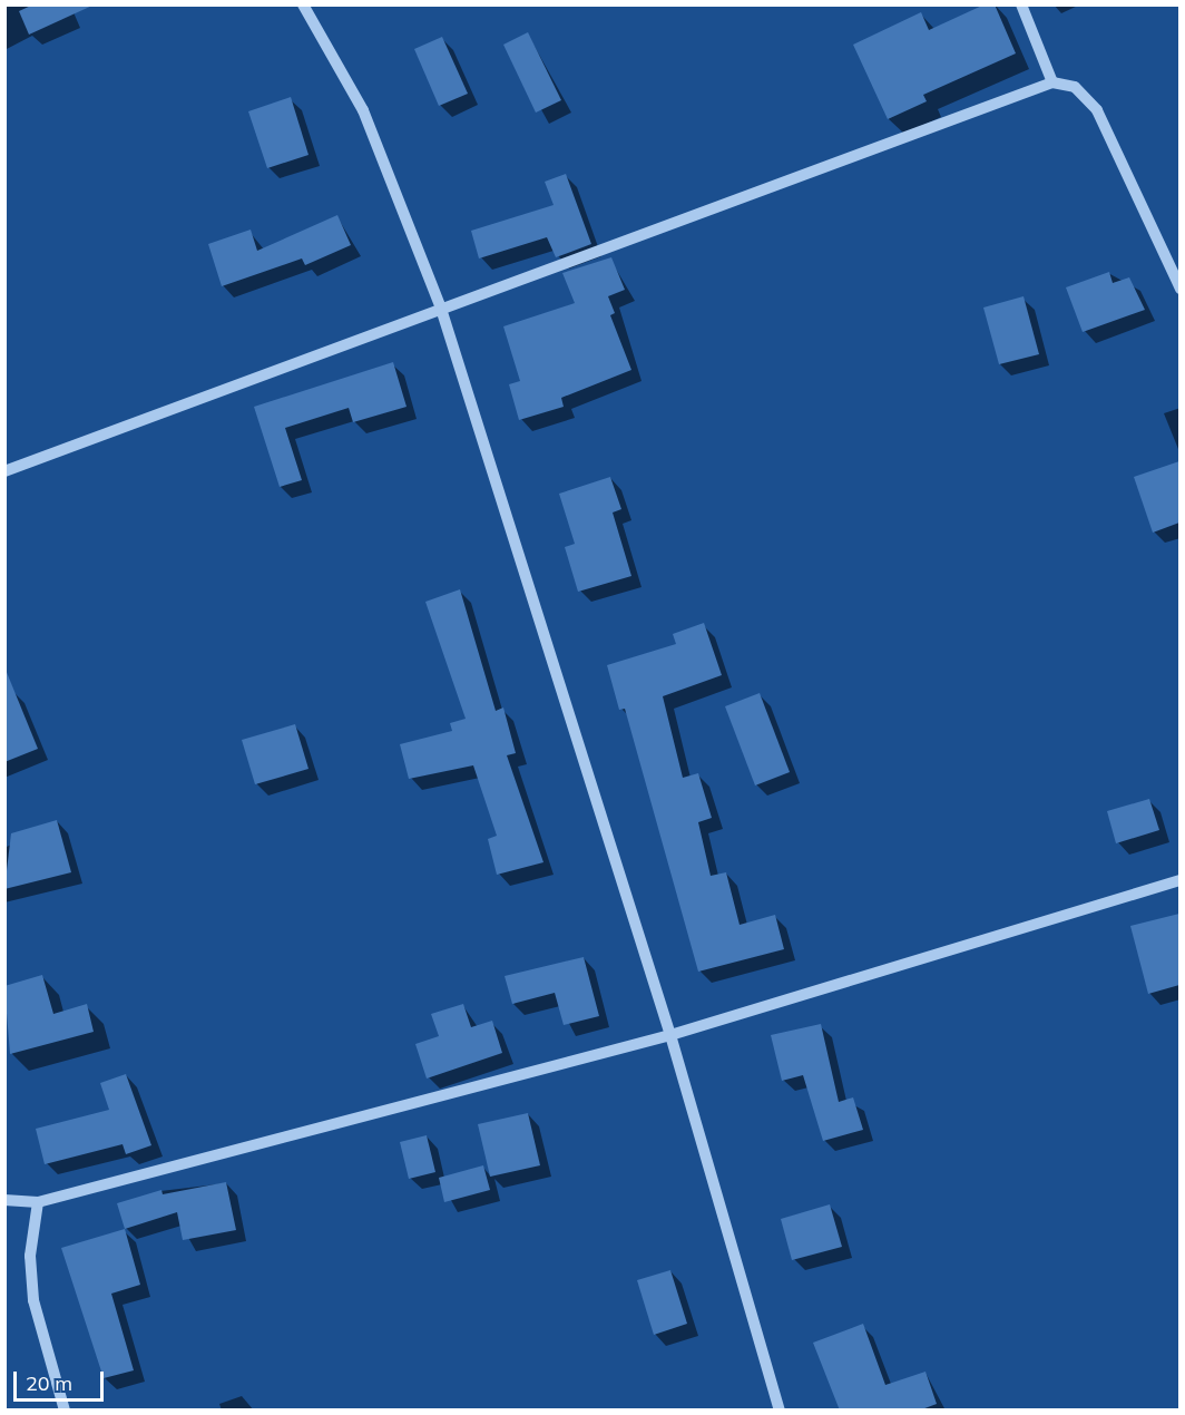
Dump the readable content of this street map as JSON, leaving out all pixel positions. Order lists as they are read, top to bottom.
{
  "scale_bar": "20 m"
}
